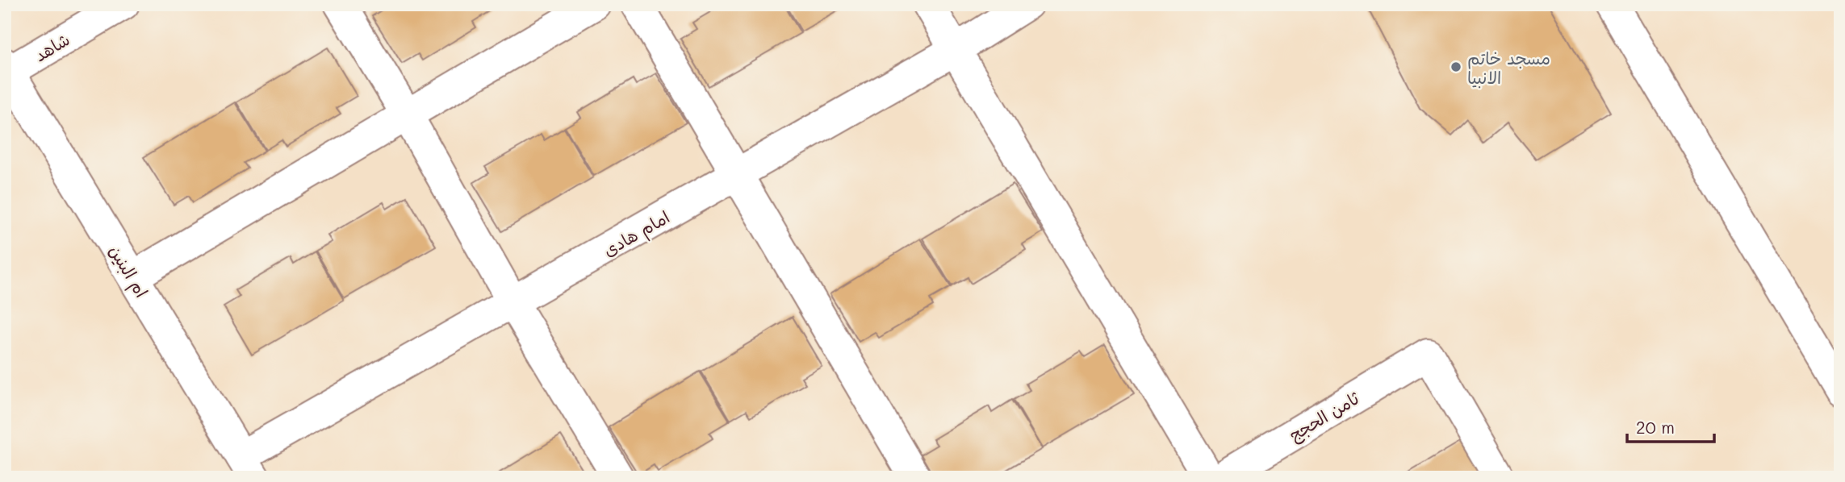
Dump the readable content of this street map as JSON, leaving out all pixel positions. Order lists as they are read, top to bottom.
{
  "streets": {
    "street": [
      "شاهد",
      "امام هادی",
      "ام البنین",
      "ثامن الحجج"
    ]
  },
  "crossings": [
    ["شاهد", "ام البنین"],
    ["امام هادی", "ام البنین"]
  ],
  "places": ["مسجد خاتم الانبیا"],
  "scale_bar": "20 m"
}
